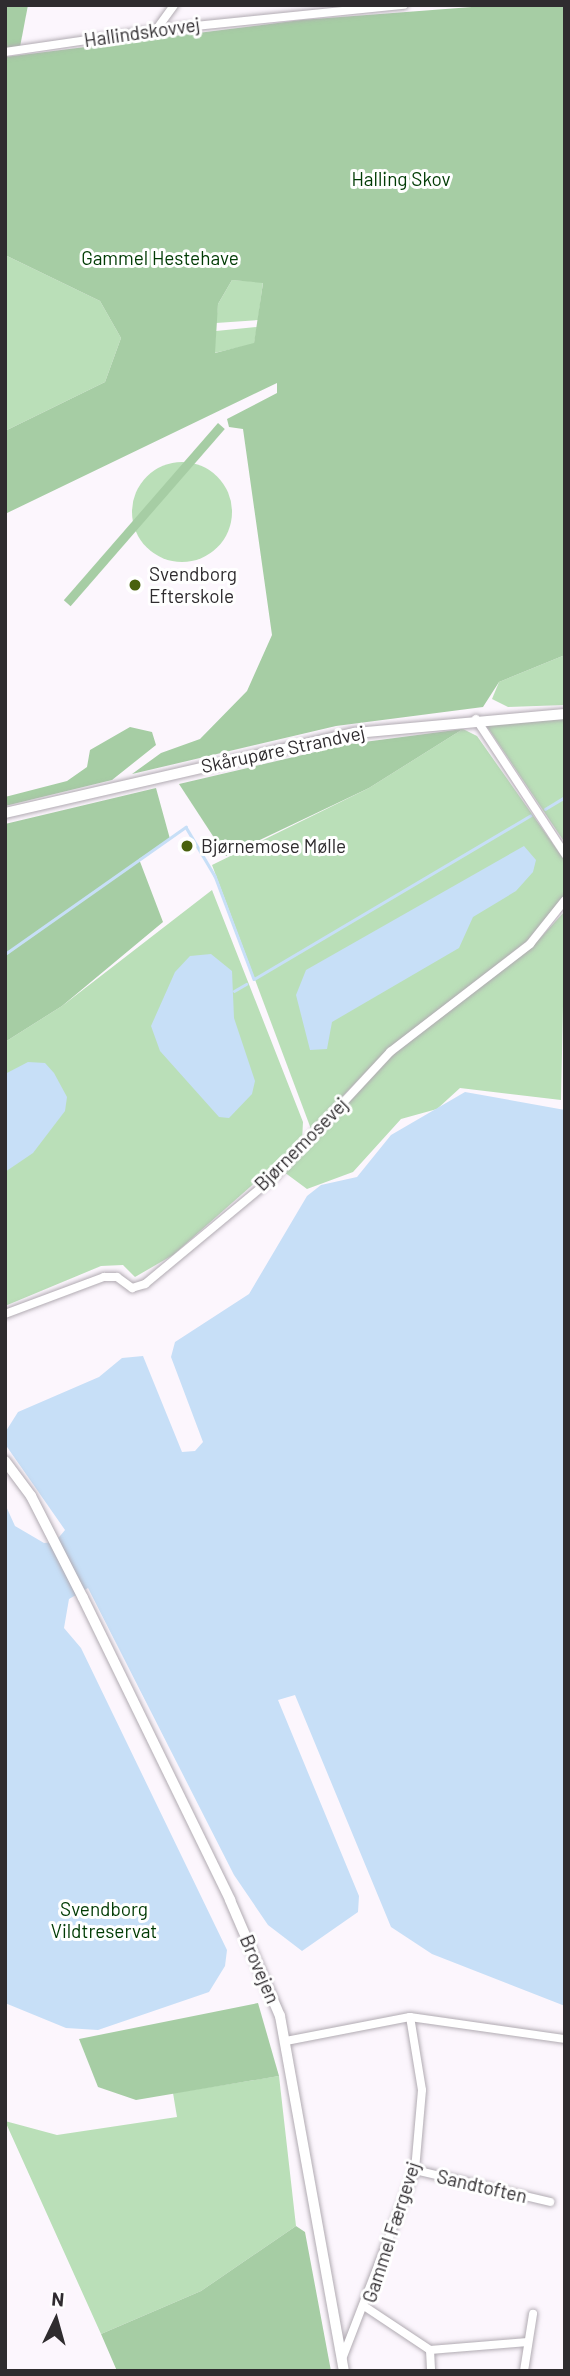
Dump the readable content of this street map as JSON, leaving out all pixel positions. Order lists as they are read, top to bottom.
{
  "streets": {
    "street": [
      "Hallindskovvej",
      "Skårupøre Strandvej",
      "Bjørnemosevej",
      "Brovejen",
      "Sandtoften",
      "Gammel Færgevej"
    ]
  },
  "crossings": [
    ["Brovejen", "Gammel Færgevej"],
    ["Sandtoften", "Gammel Færgevej"]
  ],
  "parks": ["Halling Skov", "Gammel Hestehave", "Svendborg Vildtreservat"],
  "places": ["Svendborg Efterskole", "Bjørnemose Mølle"],
  "north": "top"
}
